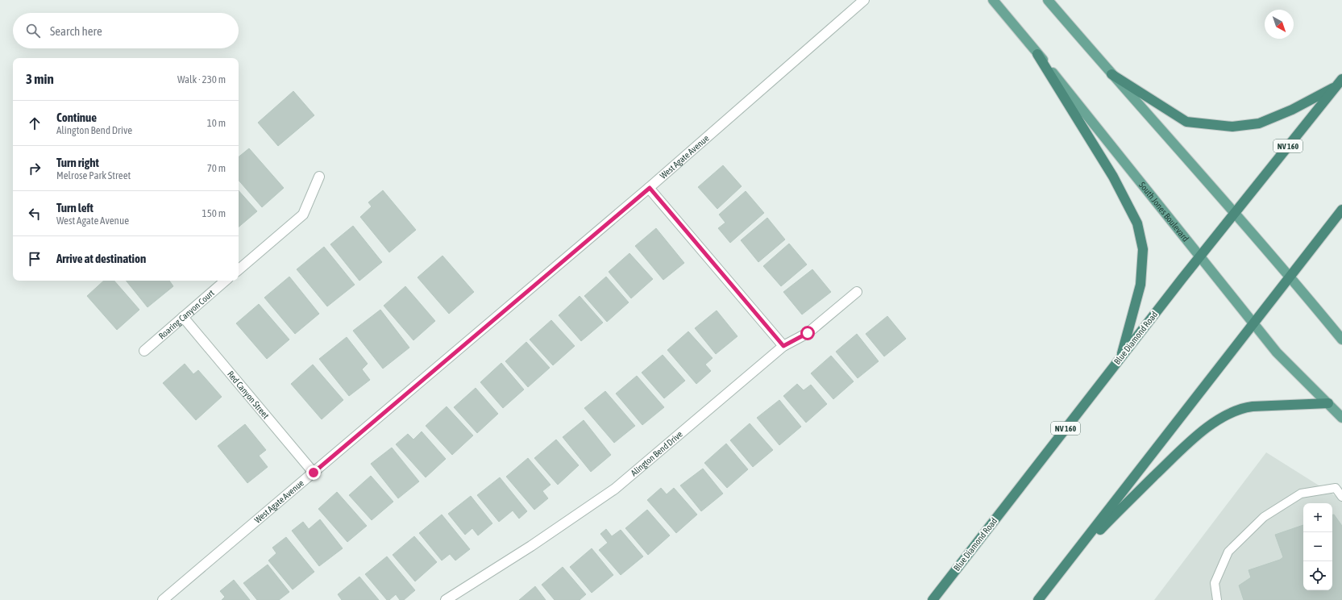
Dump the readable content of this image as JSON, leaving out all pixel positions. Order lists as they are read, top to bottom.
{
  "streets": {
    "highway": ["NV 160", "Blue Diamond Road"],
    "main road": ["South Jones Boulevard"],
    "street": [
      "West Agate Avenue",
      "Roaring Canyon Court",
      "Red Canyon Street",
      "Alington Bend Drive"
    ]
  },
  "crossings": [
    ["West Agate Avenue", "Red Canyon Street"],
    ["South Jones Boulevard", "Blue Diamond Road"],
    ["Roaring Canyon Court", "Red Canyon Street"]
  ],
  "north": "bottom right",
  "page": {
    "search": "Search here",
    "heading": ["3 min", "Walk · 230 m"],
    "list": [
      ["Continue", "Alington Bend Drive", "10 m"],
      ["Turn right", "Melrose Park Street", "70 m"],
      ["Turn left", "West Agate Avenue", "150 m"],
      "Arrive at destination"
    ],
    "map_buttons": ["+", "−"]
  }
}
